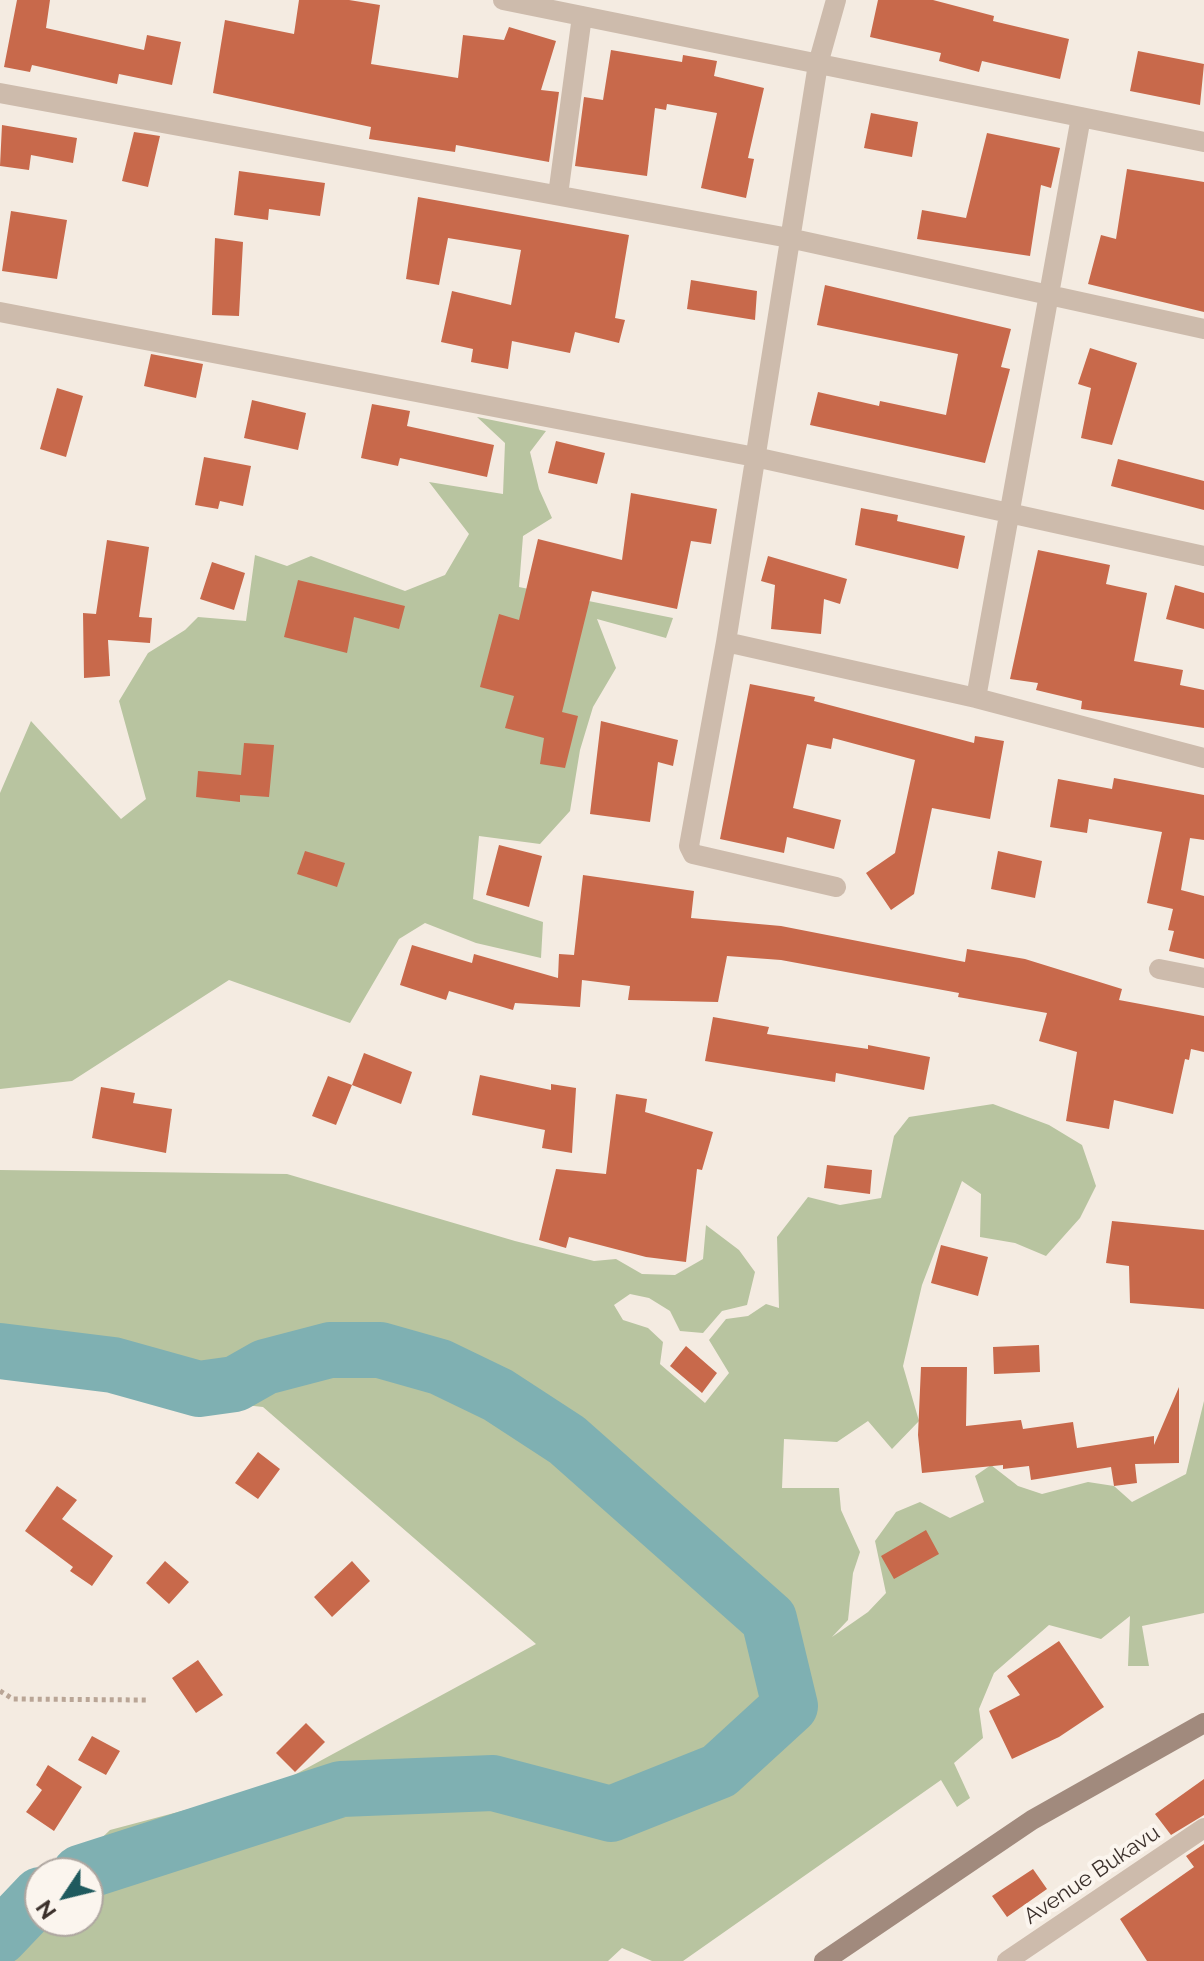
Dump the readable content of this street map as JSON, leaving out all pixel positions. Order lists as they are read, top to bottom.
{
  "streets": {
    "street": ["Avenue Bukavu"]
  },
  "north": "bottom left"
}
